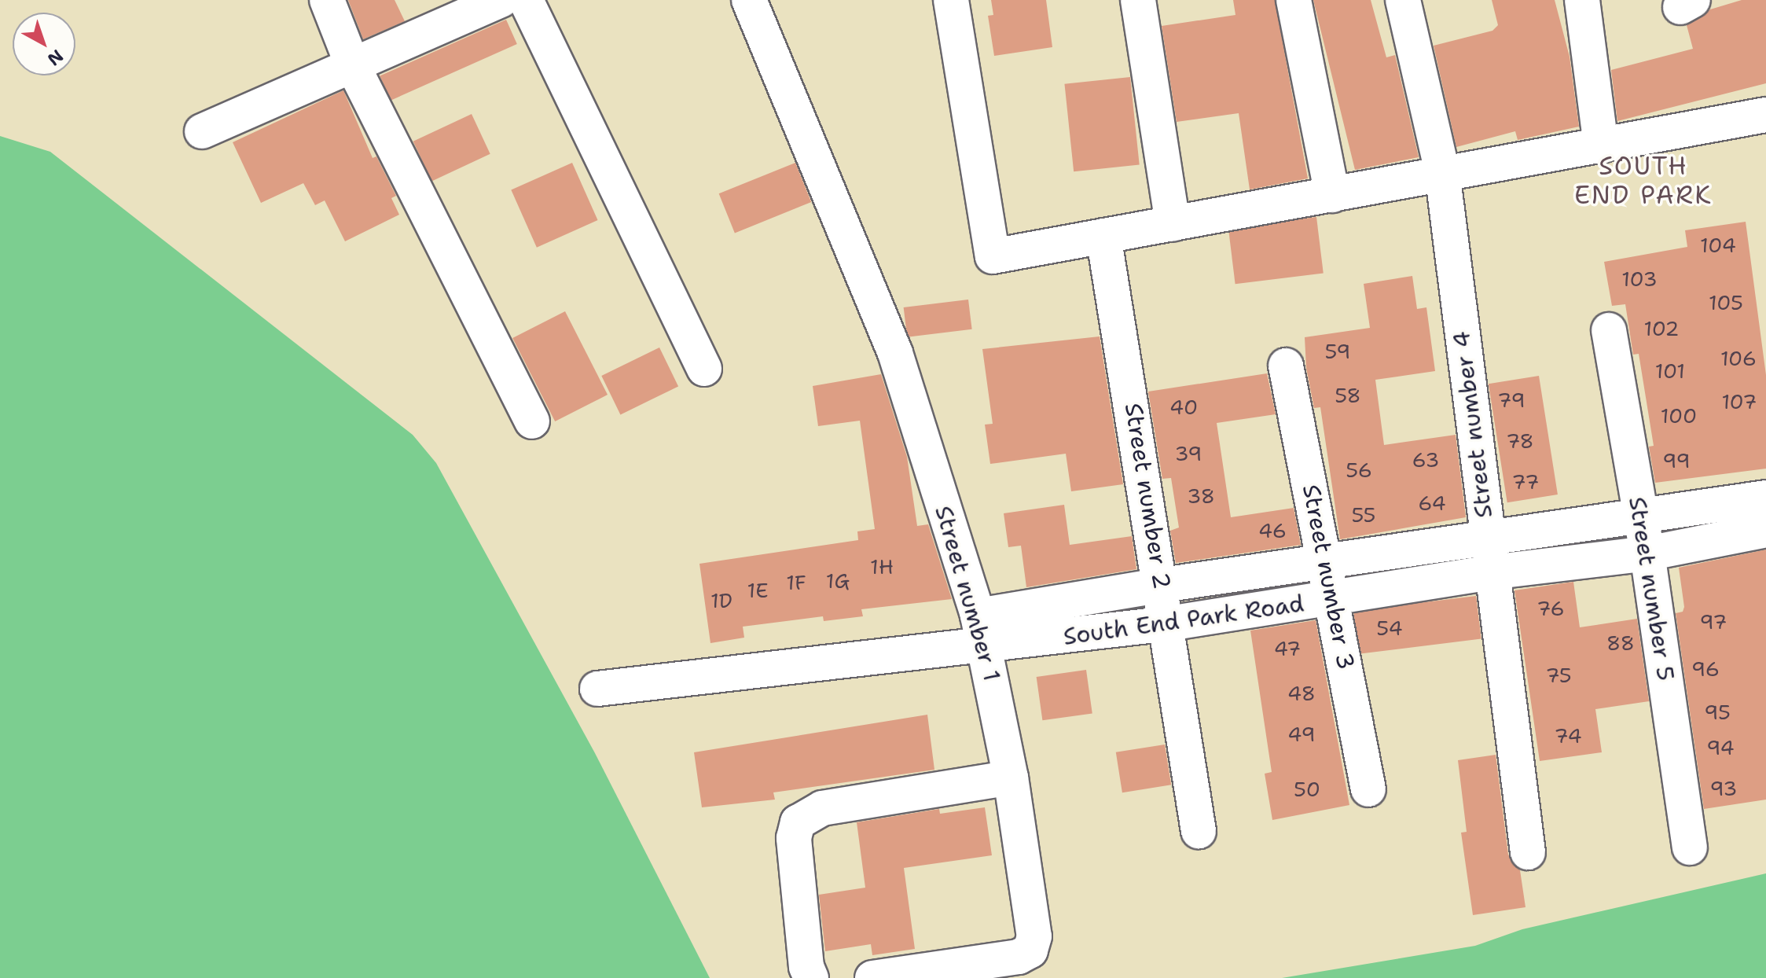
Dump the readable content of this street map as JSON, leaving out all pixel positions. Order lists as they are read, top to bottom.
{
  "streets": {
    "street": [
      "Street number 4",
      "Street number 2",
      "Street number 3",
      "Street number 5",
      "Street number 1",
      "South End Park Road"
    ]
  },
  "crossings": [
    ["Street number 4", "South End Park Road"],
    ["Street number 2", "South End Park Road"],
    ["Street number 3", "South End Park Road"],
    ["Street number 5", "South End Park Road"],
    ["Street number 1", "South End Park Road"]
  ],
  "districts": ["SOUTH END PARK"],
  "house_numbers": [
    "104",
    "103",
    "105",
    "102",
    "59",
    "106",
    "101",
    "58",
    "79",
    "107",
    "40",
    "100",
    "78",
    "39",
    "63",
    "99",
    "56",
    "77",
    "38",
    "64",
    "55",
    "46",
    "1H",
    "1G",
    "1F",
    "1E",
    "1D",
    "76",
    "97",
    "54",
    "88",
    "47",
    "96",
    "75",
    "48",
    "95",
    "49",
    "74",
    "94",
    "93",
    "50"
  ],
  "north": "bottom right"
}
